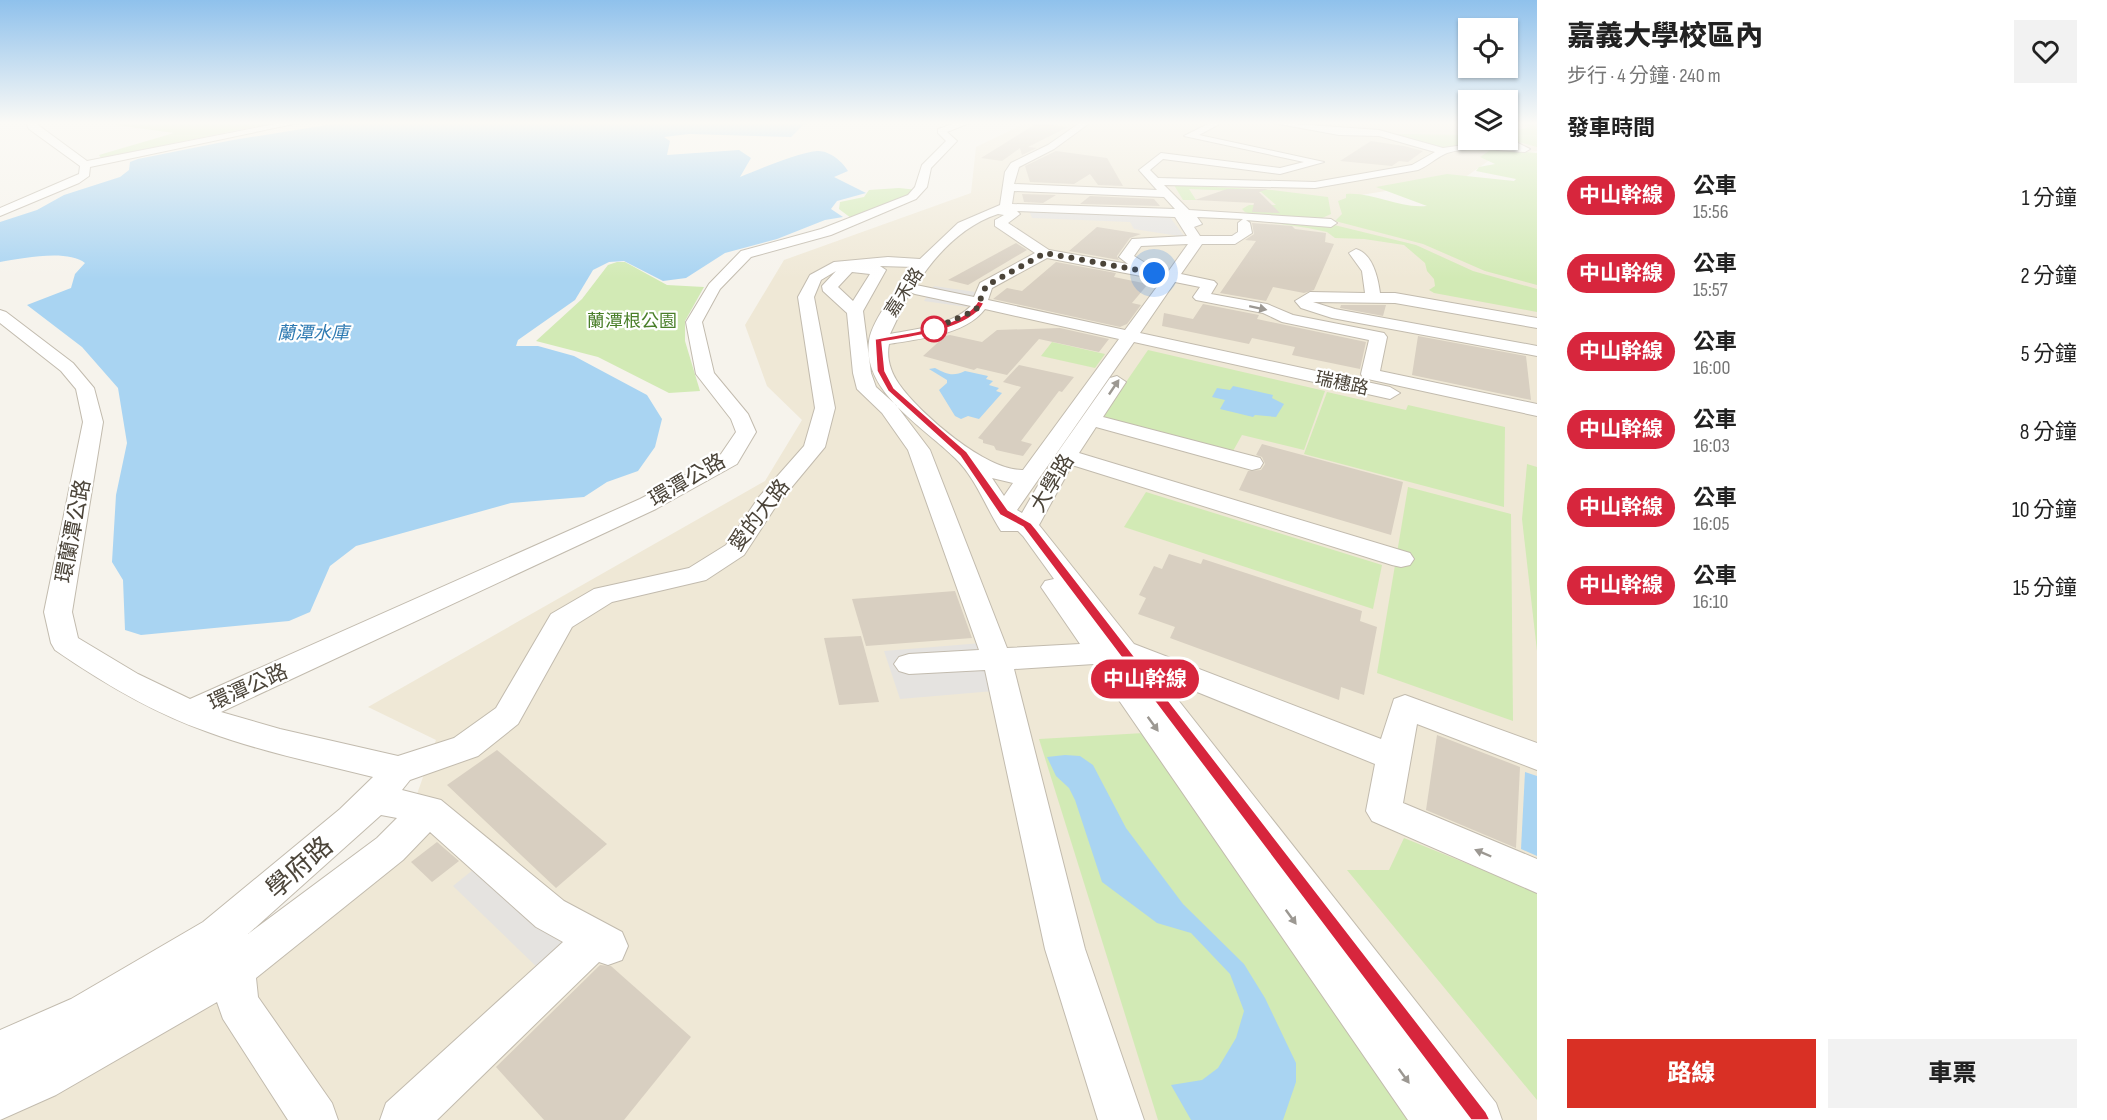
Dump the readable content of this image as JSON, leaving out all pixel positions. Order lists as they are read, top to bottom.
{
  "streets": {
    "street": [
      "嘉禾路",
      "瑞穗路",
      "環潭公路",
      "大學路",
      "愛的大路",
      "環蘭潭公路",
      "學府路"
    ]
  },
  "crossings": [
    ["嘉禾路", "大學路"],
    ["瑞穗路", "大學路"],
    ["環潭公路", "環蘭潭公路"],
    ["愛的大路", "學府路"]
  ],
  "water": ["蘭潭水庫"],
  "parks": ["蘭潭根公園"],
  "lines": ["bus line 中山幹線"],
  "page": {
    "on_map": "中山幹線",
    "heading": [
      ["嘉義大學校區內", "步行 · 4 分鐘 · 240 m"],
      "發車時間"
    ],
    "list": [
      {
        "mark": "中山幹線",
        "name": "公車",
        "note": "15:56",
        "value": "1 分鐘"
      },
      {
        "mark": "中山幹線",
        "name": "公車",
        "note": "15:57",
        "value": "2 分鐘"
      },
      {
        "mark": "中山幹線",
        "name": "公車",
        "note": "16:00",
        "value": "5 分鐘"
      },
      {
        "mark": "中山幹線",
        "name": "公車",
        "note": "16:03",
        "value": "8 分鐘"
      },
      {
        "mark": "中山幹線",
        "name": "公車",
        "note": "16:05",
        "value": "10 分鐘"
      },
      {
        "mark": "中山幹線",
        "name": "公車",
        "note": "16:10",
        "value": "15 分鐘"
      }
    ],
    "buttons": ["路線", "車票"]
  }
}
